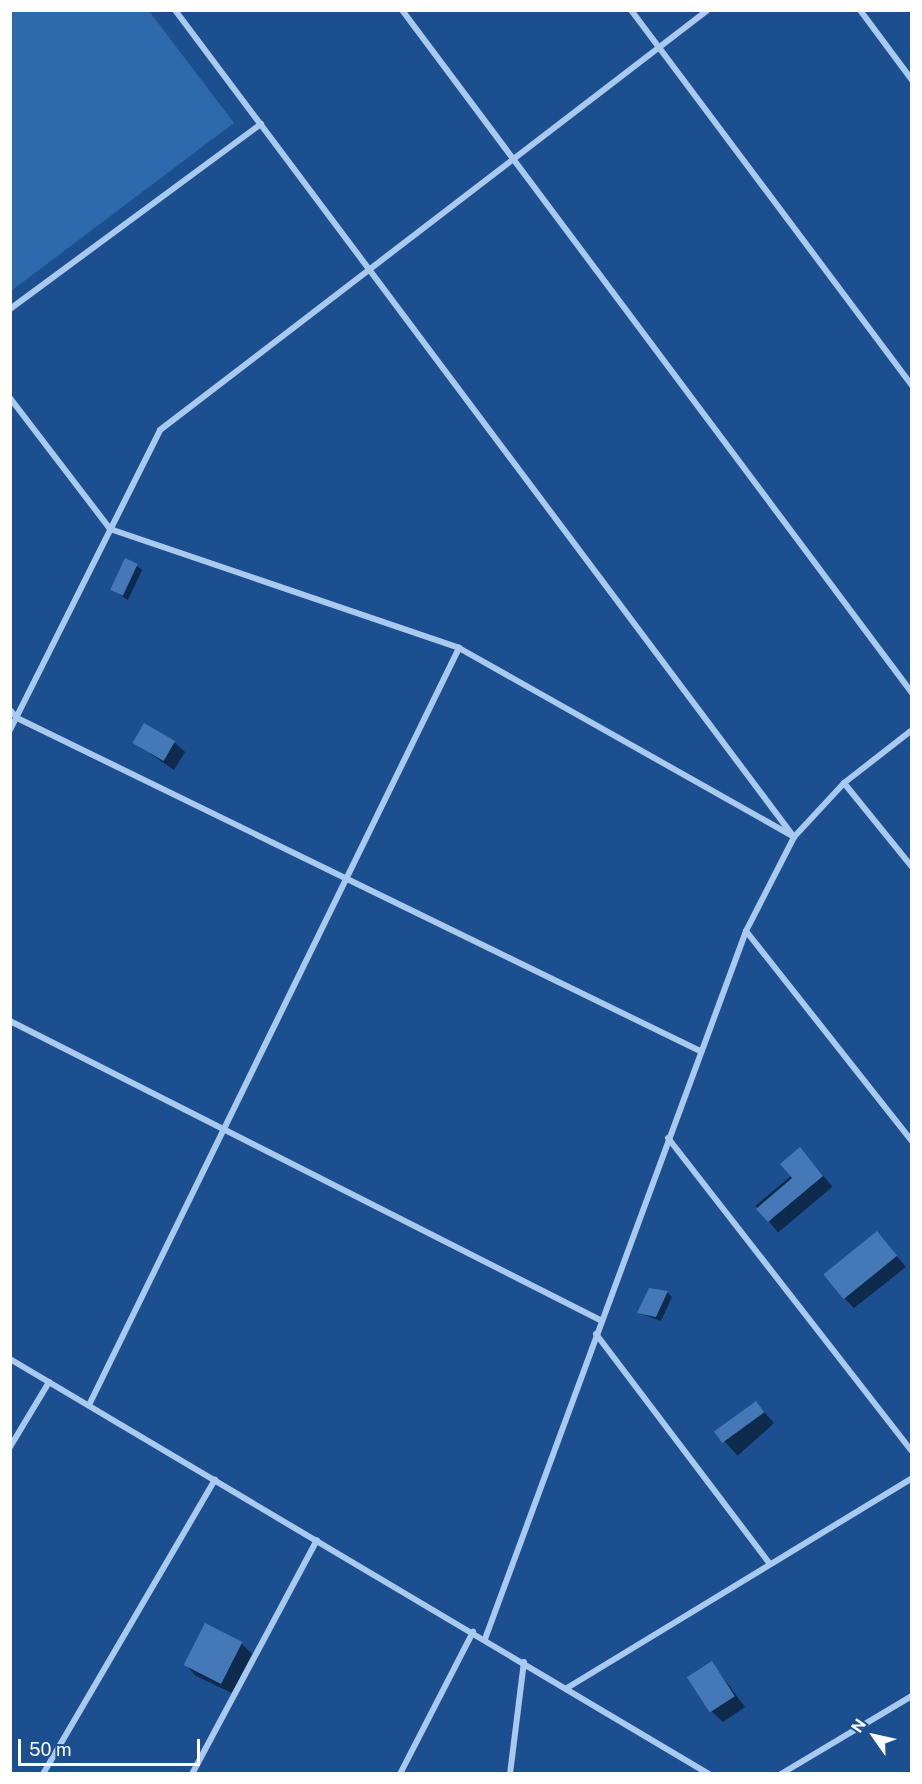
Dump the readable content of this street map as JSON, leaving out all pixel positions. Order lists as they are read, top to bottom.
{
  "scale_bar": "50 m",
  "north": "top left"
}
